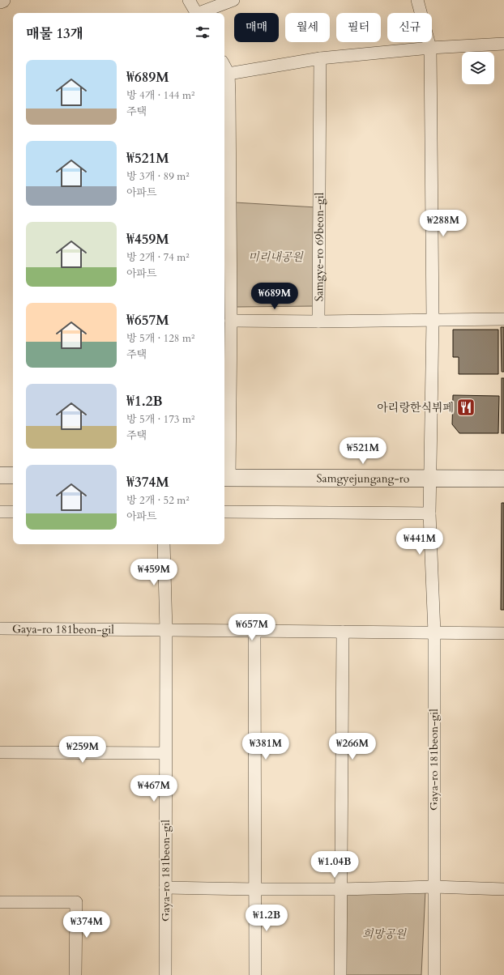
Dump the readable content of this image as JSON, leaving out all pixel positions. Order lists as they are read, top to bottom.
{
  "streets": {
    "main road": ["Samgyejungang-ro"],
    "street": ["Samgye-ro 69beon-gil", "Gaya-ro 181beon-gil"]
  },
  "parks": ["미리내공원", "희망공원"],
  "places": {
    "restaurant": ["아리랑한식뷔페"]
  },
  "page": {
    "chip": [
      "매매",
      "월세",
      "필터",
      "신규"
    ],
    "heading": "매물 13개",
    "list": [
      {
        "name": "₩689M",
        "note": "방 4개 · 144 m² · 주택"
      },
      {
        "name": "₩521M",
        "note": "방 3개 · 89 m² · 아파트"
      },
      {
        "name": "₩459M",
        "note": "방 2개 · 74 m² · 아파트"
      },
      {
        "name": "₩657M",
        "note": "방 5개 · 128 m² · 주택"
      },
      {
        "name": "₩1.2B",
        "note": "방 5개 · 173 m² · 주택"
      },
      {
        "name": "₩374M",
        "note": "방 2개 · 52 m² · 아파트"
      }
    ],
    "price": [
      "₩288M",
      "₩689M",
      "₩521M",
      "₩441M",
      "₩459M",
      "₩657M",
      "₩381M",
      "₩266M",
      "₩259M",
      "₩467M",
      "₩1.04B",
      "₩1.2B",
      "₩374M"
    ]
  }
}
